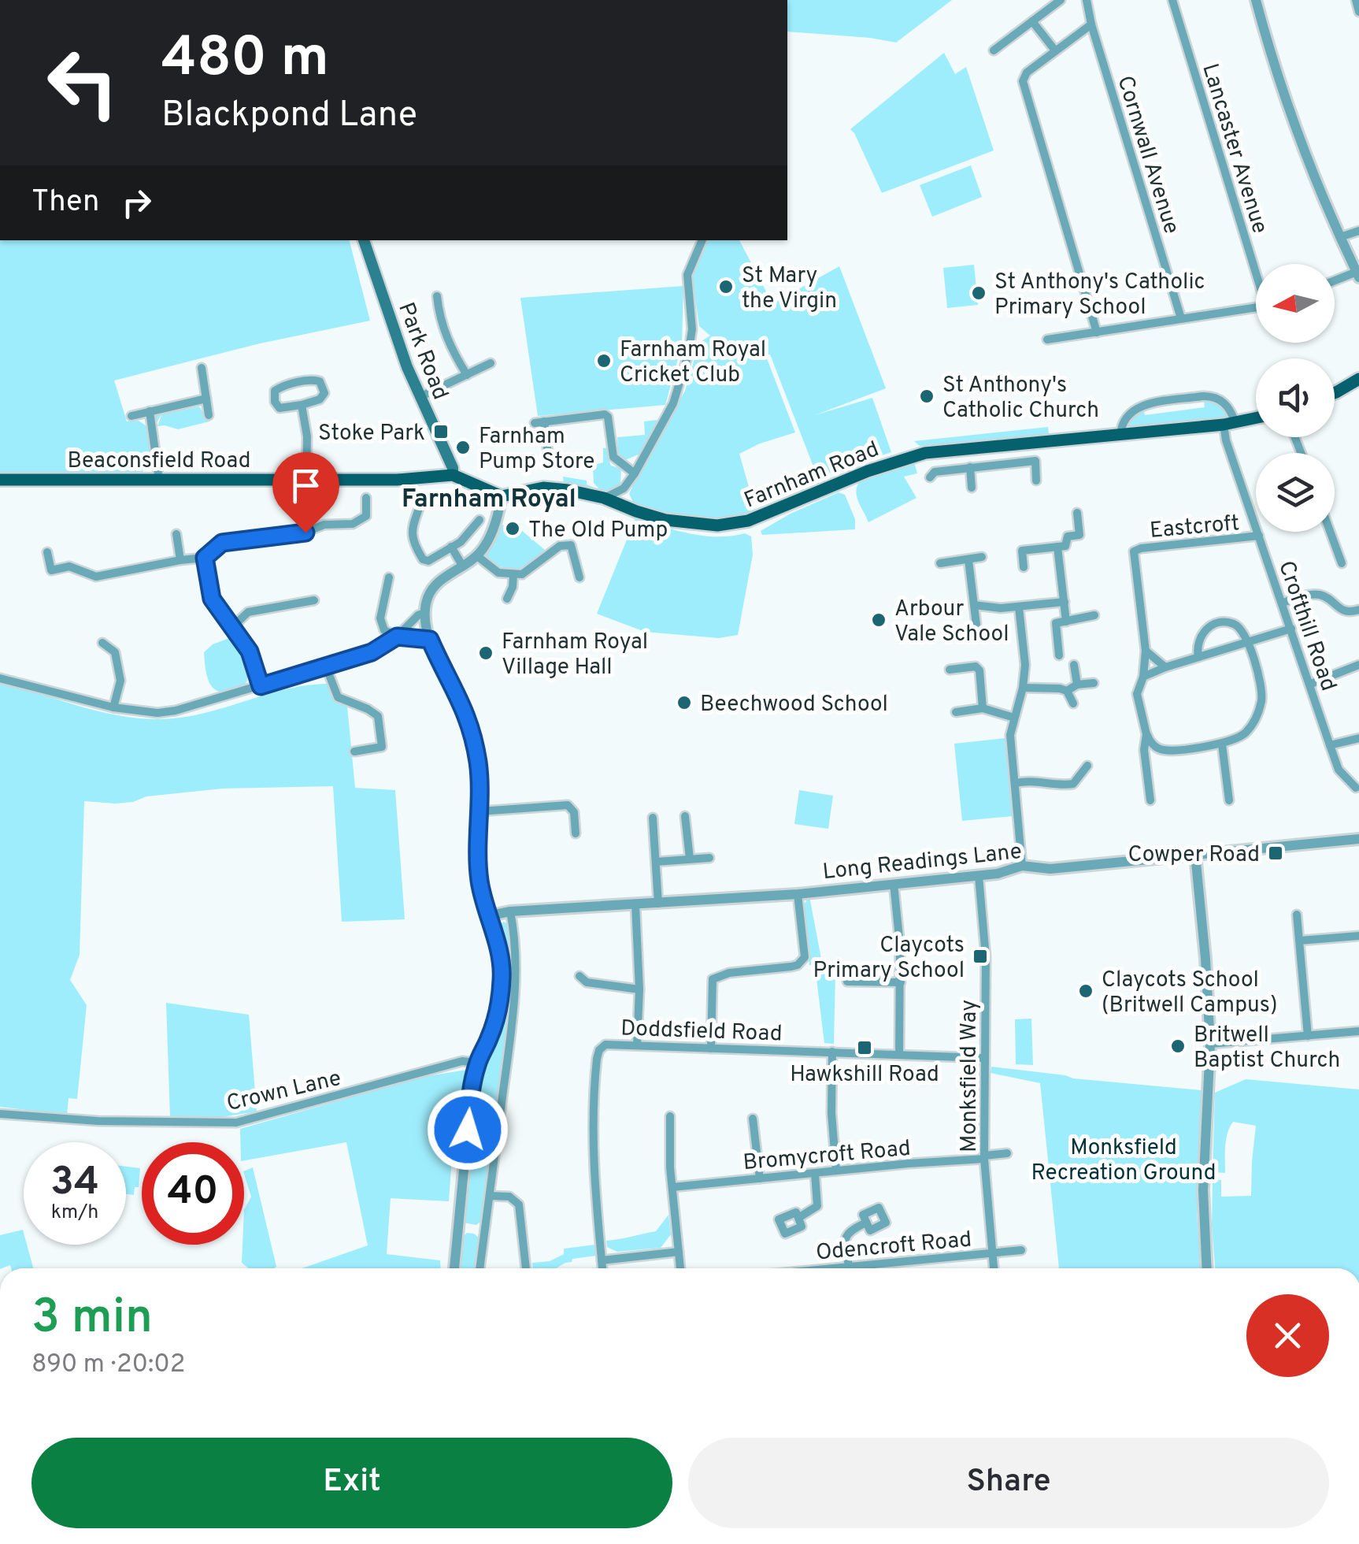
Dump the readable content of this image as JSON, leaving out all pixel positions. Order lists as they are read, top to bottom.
{
  "streets": {
    "main road": ["Park Road", "Beaconsfield Road", "Farnham Road"],
    "street": [
      "Lancaster Avenue",
      "Cornwall Avenue",
      "Eastcroft",
      "Crofthill Road",
      "Long Readings Lane",
      "Doddsfield Road",
      "Monksfield Way",
      "Crown Lane",
      "Bromycroft Road",
      "Odencroft Road"
    ]
  },
  "crossings": [
    ["Park Road", "Beaconsfield Road"],
    ["Beaconsfield Road", "Farnham Road"],
    ["Farnham Road", "Crofthill Road"],
    ["Eastcroft", "Crofthill Road"],
    ["Long Readings Lane", "Monksfield Way"],
    ["Doddsfield Road", "Monksfield Way"],
    ["Monksfield Way", "Bromycroft Road"],
    ["Monksfield Way", "Odencroft Road"]
  ],
  "districts": ["Farnham Royal"],
  "parks": ["Monksfield Recreation Ground"],
  "places": {
    "other": [
      "St Mary the Virgin",
      "St Anthony's Catholic Primary School",
      "Farnham Royal Cricket Club",
      "St Anthony's Catholic Church",
      "Farnham Pump Store",
      "The Old Pump",
      "Arbour Vale School",
      "Farnham Royal Village Hall",
      "Beechwood School",
      "Claycots School (Britwell Campus)",
      "Britwell Baptist Church"
    ],
    "transit": [
      "Stoke Park",
      "Cowper Road",
      "Claycots Primary School",
      "Hawkshill Road"
    ]
  },
  "north": "left",
  "page": {
    "turn": ["480 m", "Blackpond Lane"],
    "then": "Then",
    "speed": "34 km/h",
    "limit": "40",
    "heading": ["3 min", "890 m · 20:02"],
    "buttons": ["Exit", "Share"]
  }
}
